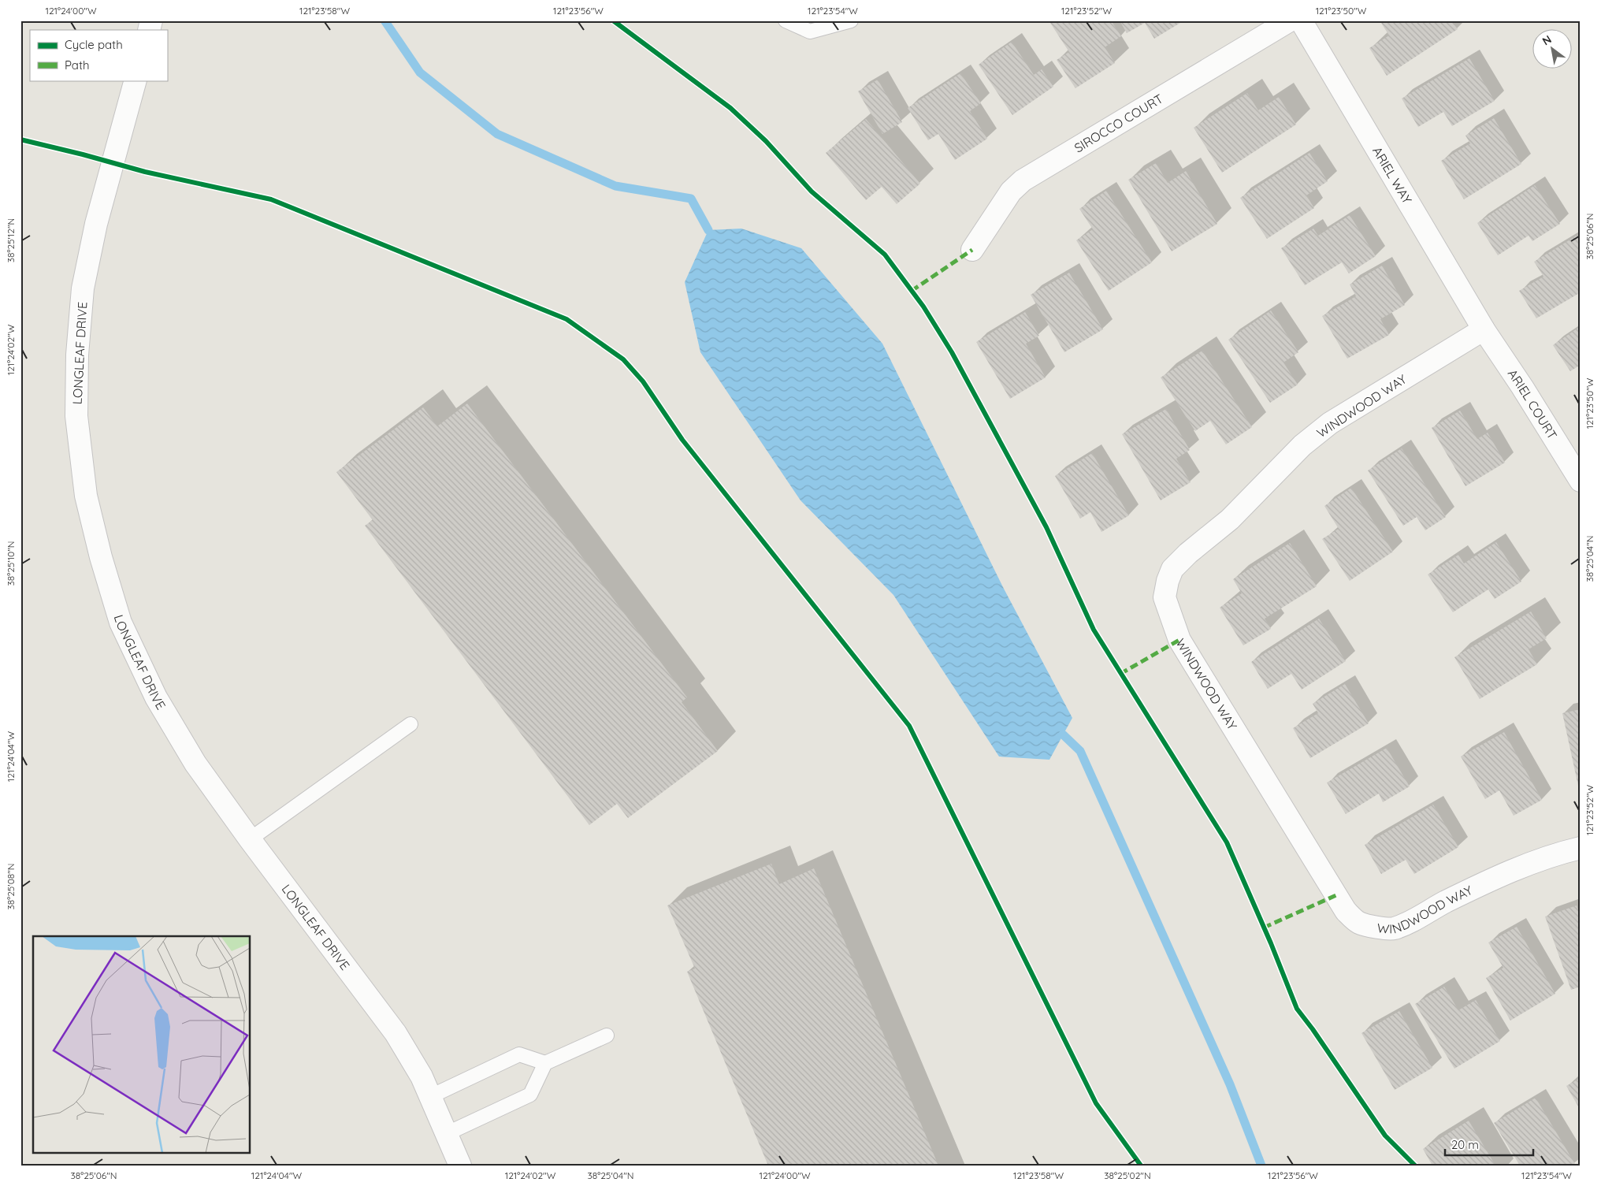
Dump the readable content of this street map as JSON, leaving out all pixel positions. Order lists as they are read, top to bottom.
{
  "streets": {
    "street": [
      "SIROCCO COURT",
      "ARIEL WAY",
      "LONGLEAF DRIVE",
      "ARIEL COURT",
      "WINDWOOD WAY"
    ]
  },
  "crossings": [
    ["ARIEL WAY", "ARIEL COURT"],
    ["ARIEL WAY", "WINDWOOD WAY"],
    ["ARIEL COURT", "WINDWOOD WAY"]
  ],
  "legend": ["Cycle path", "Path"],
  "scale_bar": "20 m",
  "north": "top left",
  "coordinates": [
    "121°24'00\"W",
    "121°23'58\"W",
    "121°23'56\"W",
    "121°23'54\"W",
    "121°23'52\"W",
    "121°23'50\"W",
    "38°25'06\"N",
    "38°25'12\"N",
    "121°24'02\"W",
    "38°25'04\"N",
    "38°25'10\"N",
    "121°24'04\"W",
    "38°25'08\"N",
    "38°25'02\"N"
  ]
}
